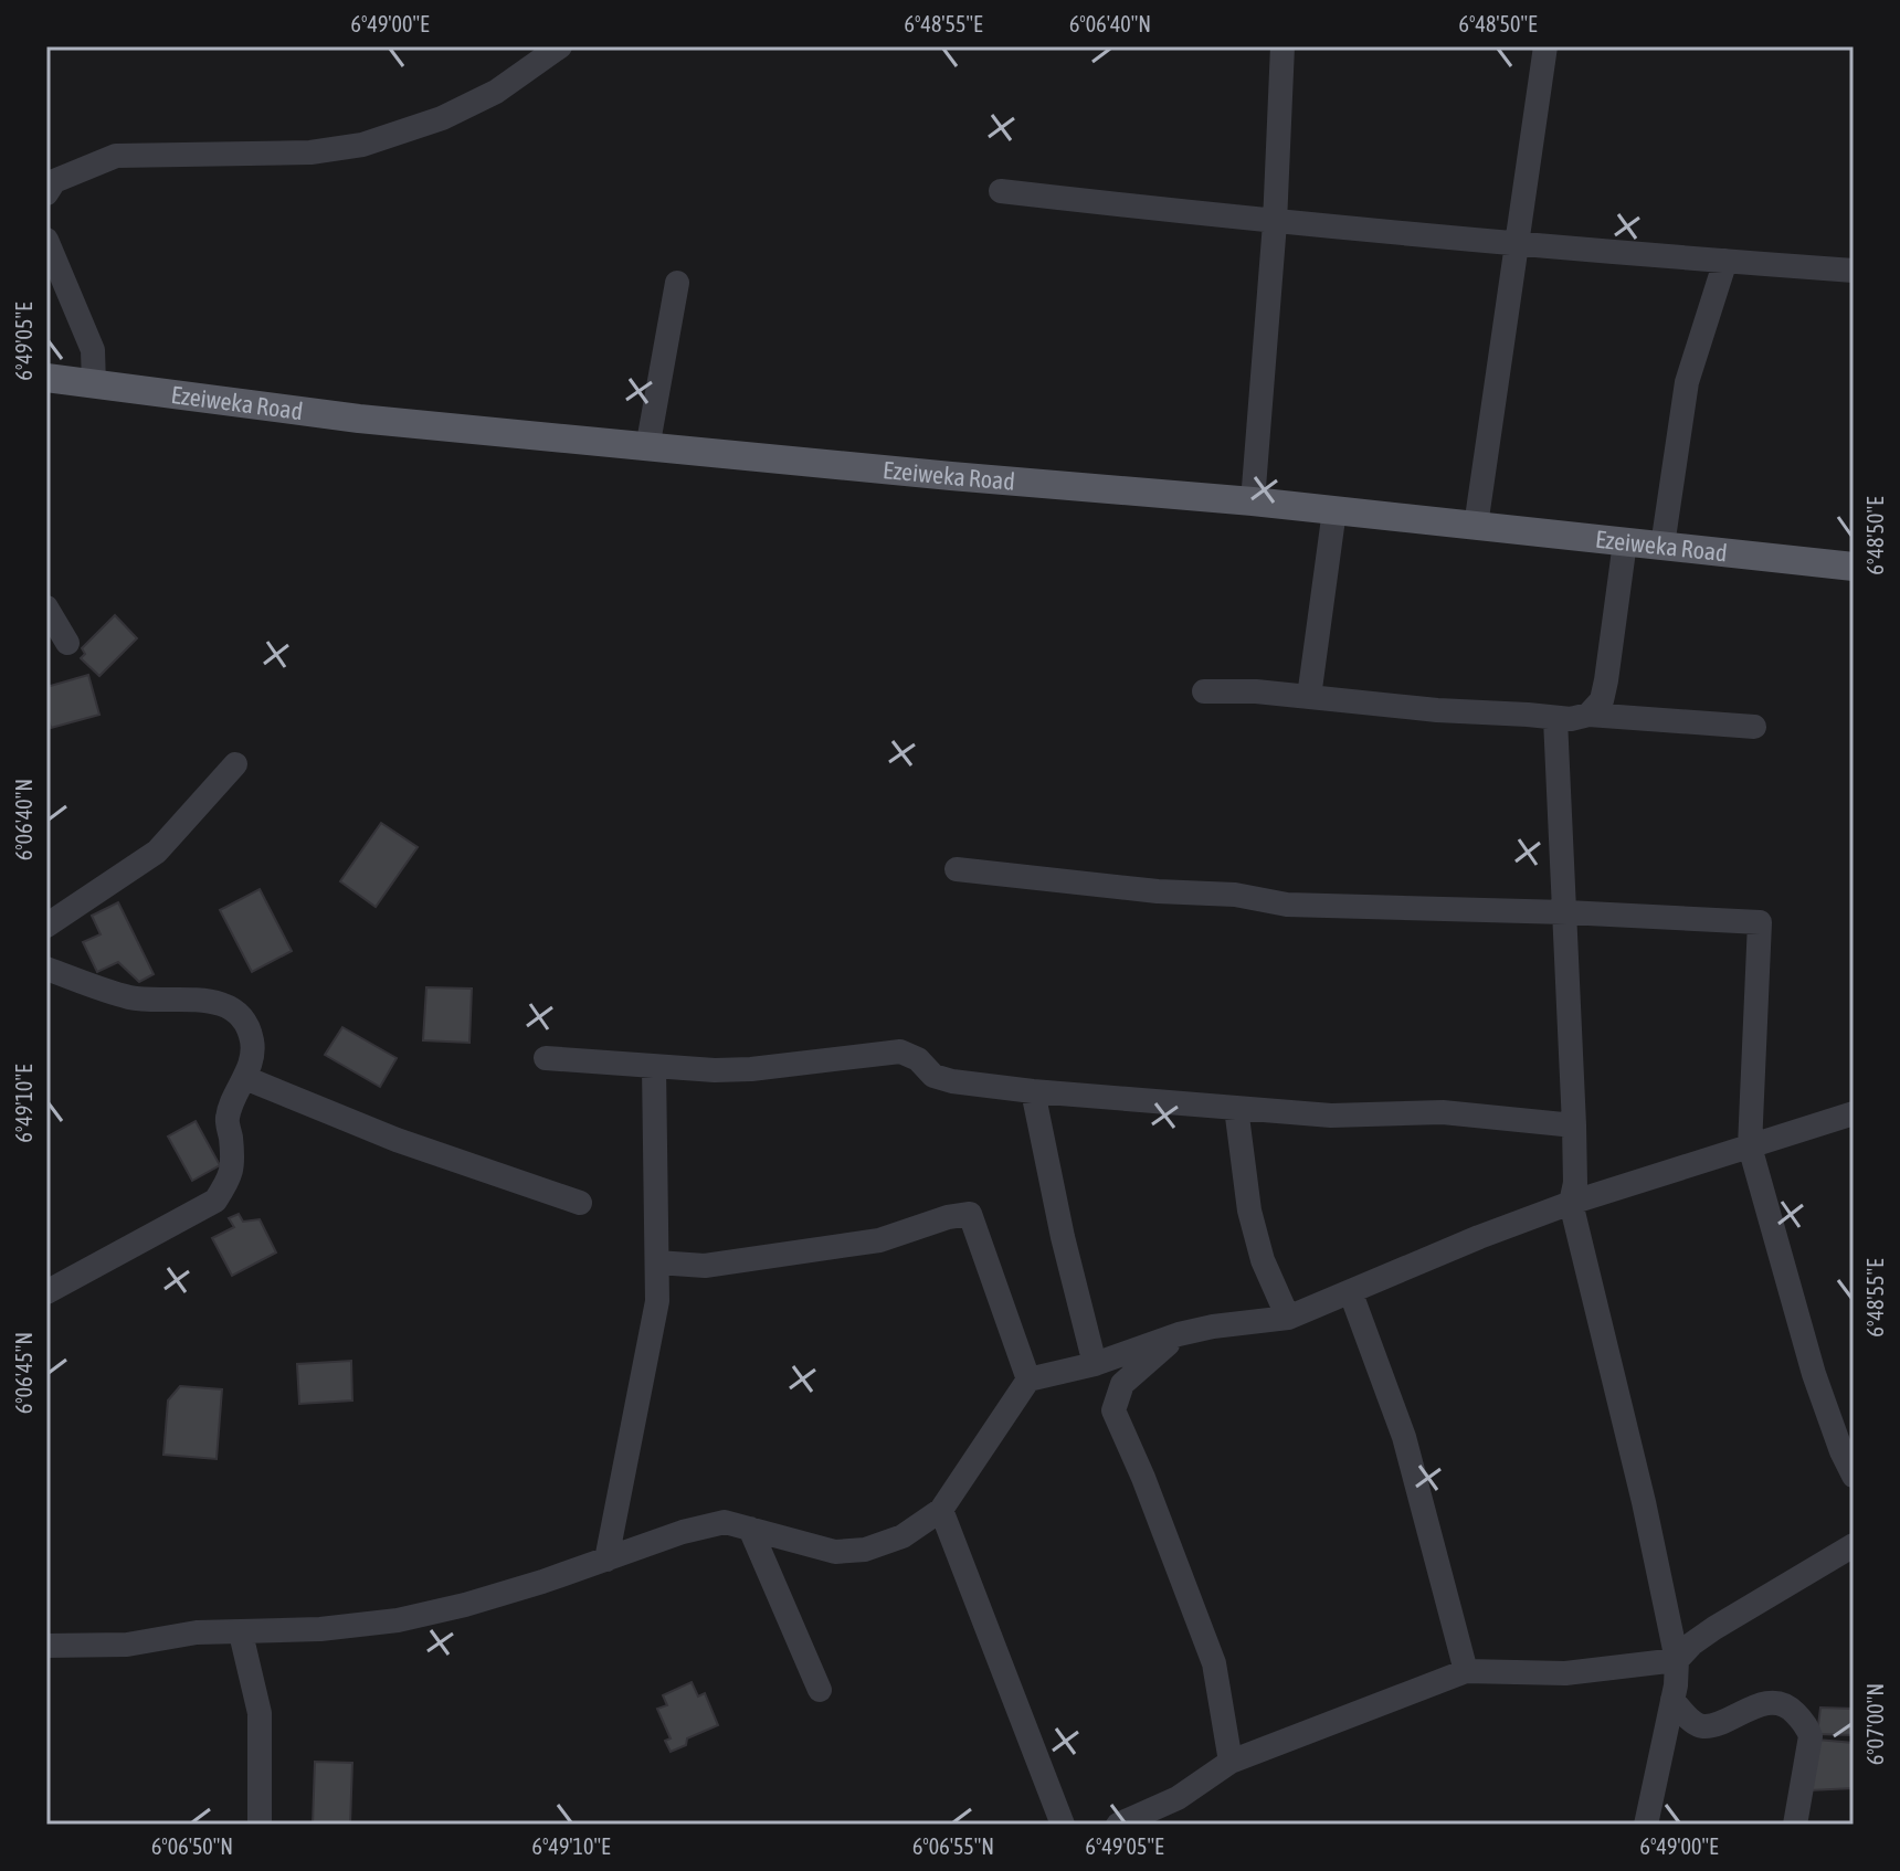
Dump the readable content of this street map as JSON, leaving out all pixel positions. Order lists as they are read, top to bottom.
{
  "streets": {
    "main road": ["Ezeiweka Road"]
  },
  "coordinates": [
    "6°49'00\"E",
    "6°48'55\"E",
    "6°06'40\"N",
    "6°48'50\"E",
    "6°49'05\"E",
    "6°49'10\"E",
    "6°06'45\"N",
    "6°07'00\"N",
    "6°06'50\"N",
    "6°06'55\"N"
  ]
}
